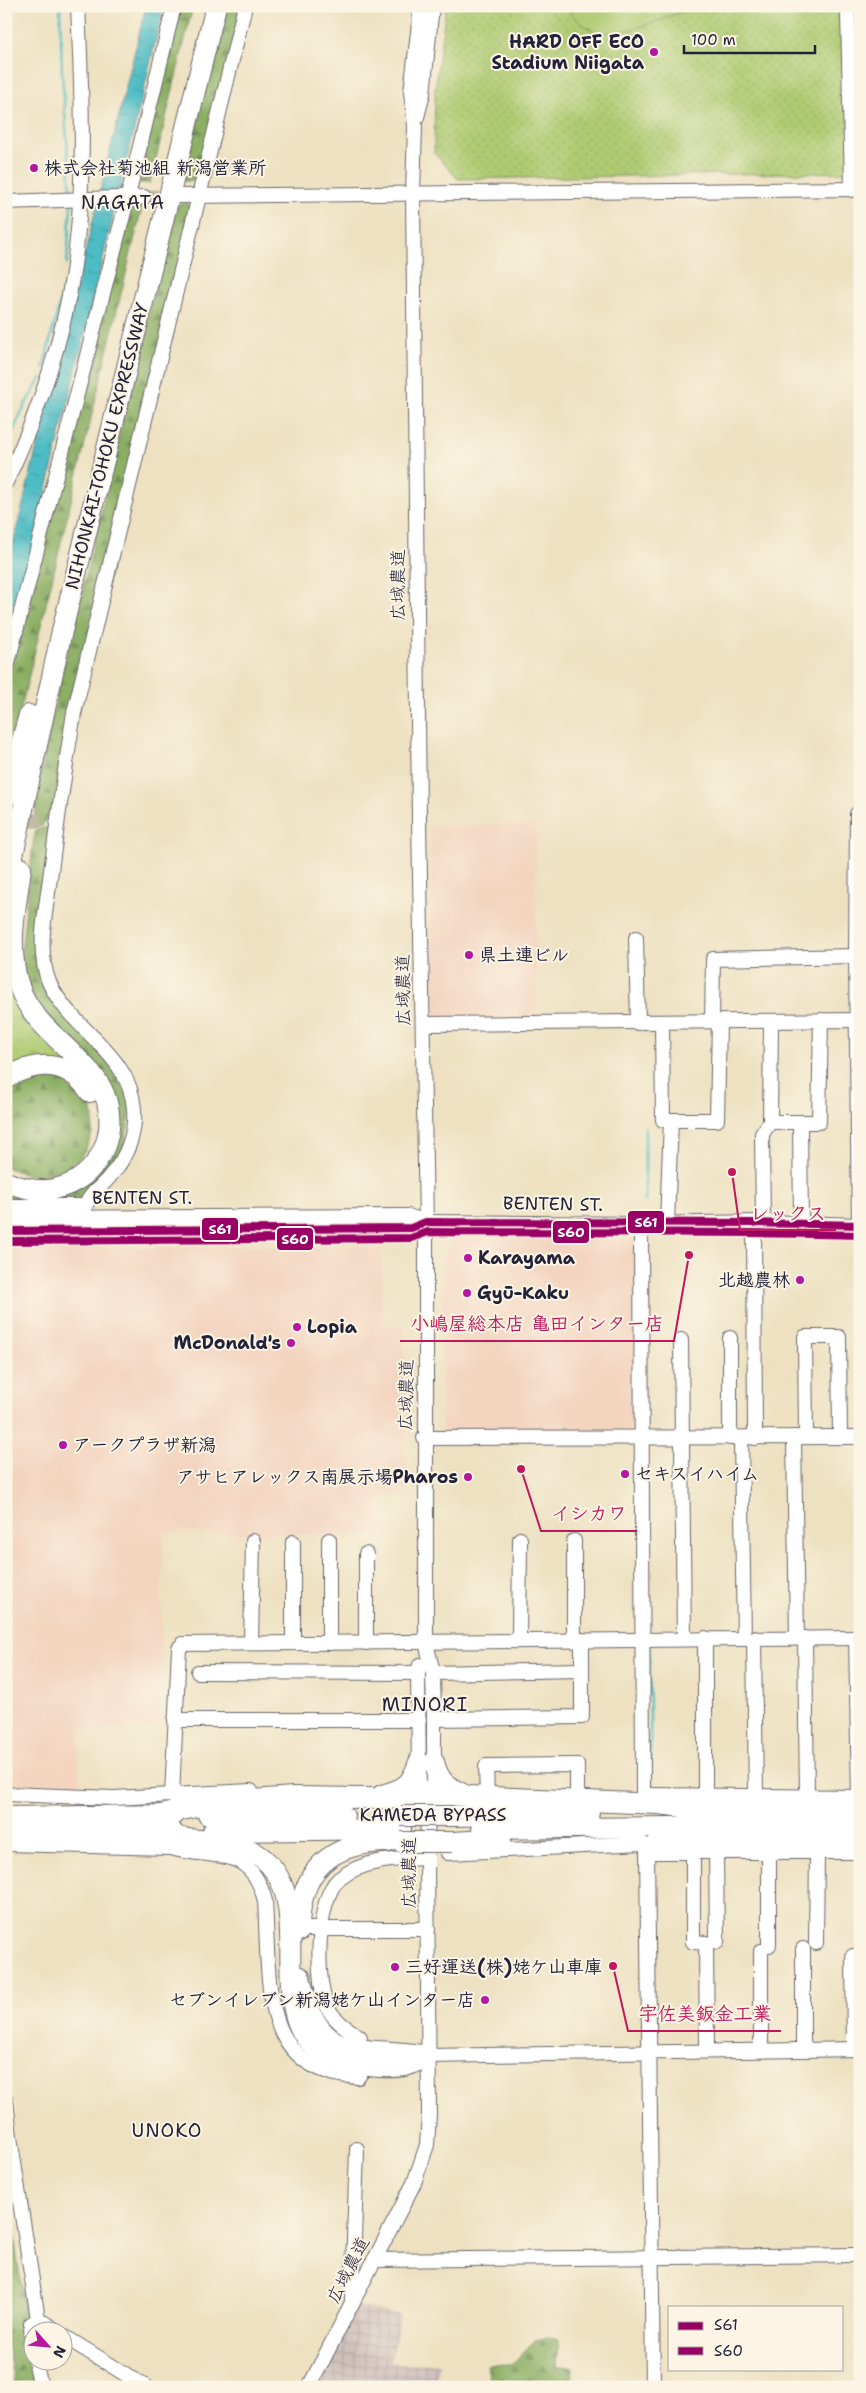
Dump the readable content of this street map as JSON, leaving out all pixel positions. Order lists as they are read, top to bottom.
{
  "streets": {
    "highway": ["NIHONKAI-TOHOKU EXPRESSWAY", "KAMEDA BYPASS"],
    "street": ["広域農道", "BENTEN ST."]
  },
  "crossings": [
    ["広域農道", "BENTEN ST."]
  ],
  "districts": ["NAGATA", "MINORI", "UNOKO"],
  "places": [
    "HARD OFF ECO Stadium Niigata",
    "株式会社菊池組 新潟営業所",
    "県土連ビル",
    "レックス",
    "小嶋屋総本店 亀田インター店",
    "Karayama",
    "北越農林",
    "Gyū-Kaku",
    "Lopia",
    "McDonald's",
    "アークプラザ新潟",
    "イシカワ",
    "セキスイハイム",
    "アサヒアレックス南展示場Pharos",
    "宇佐美鈑金工業",
    "三好運送(株)姥ケ山車庫",
    "セブンイレブン新潟姥ケ山インター店"
  ],
  "lines": ["transit line S61", "transit line S60"],
  "legend": ["S61", "S60"],
  "scale_bar": "100 m",
  "north": "bottom right"
}
